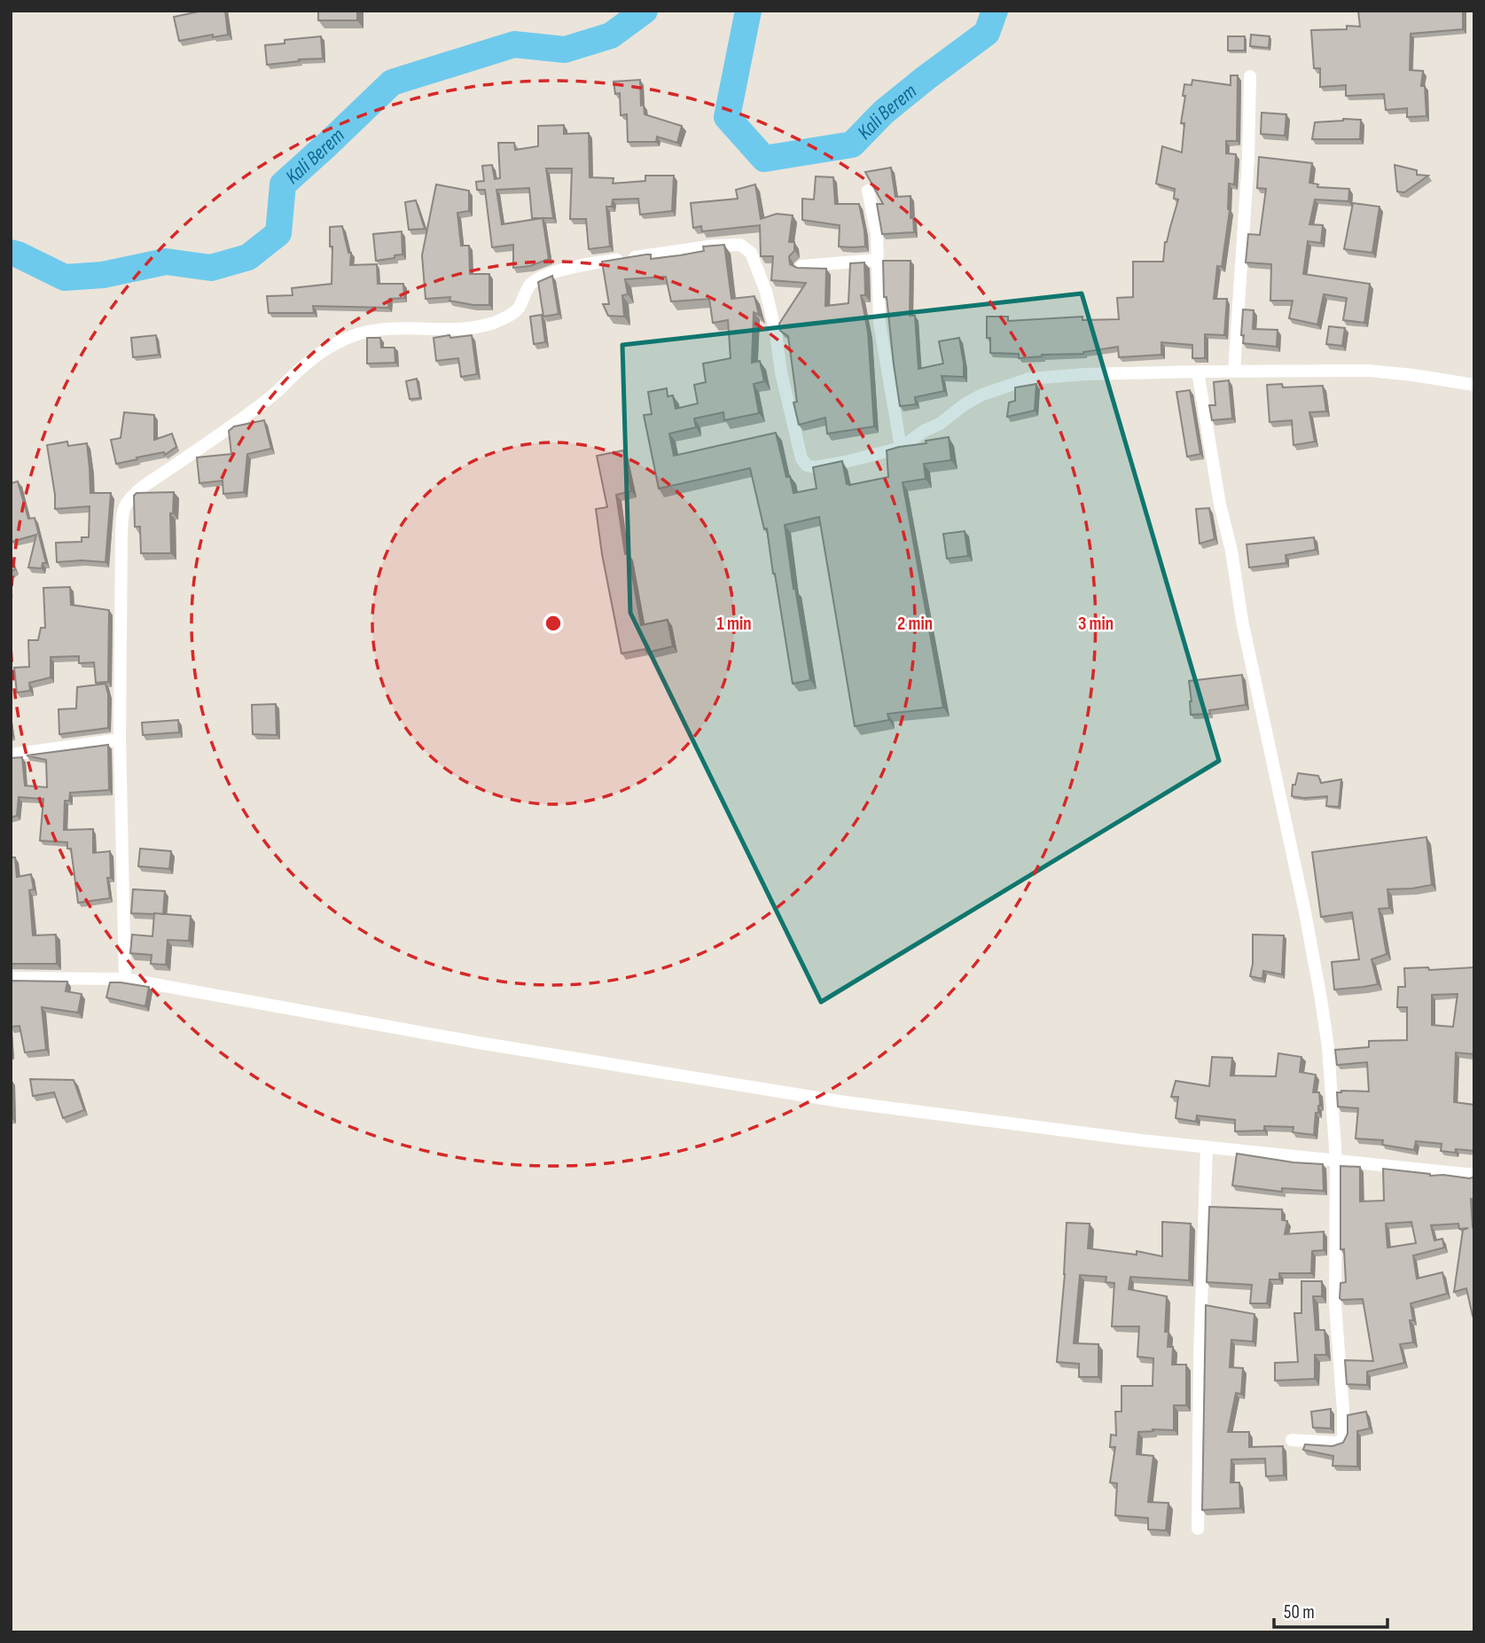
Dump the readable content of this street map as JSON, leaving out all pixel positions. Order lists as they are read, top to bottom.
{
  "water": ["Kali Berem"],
  "scale_bar": "50 m",
  "rings": ["1 min", "2 min", "3 min"]
}
